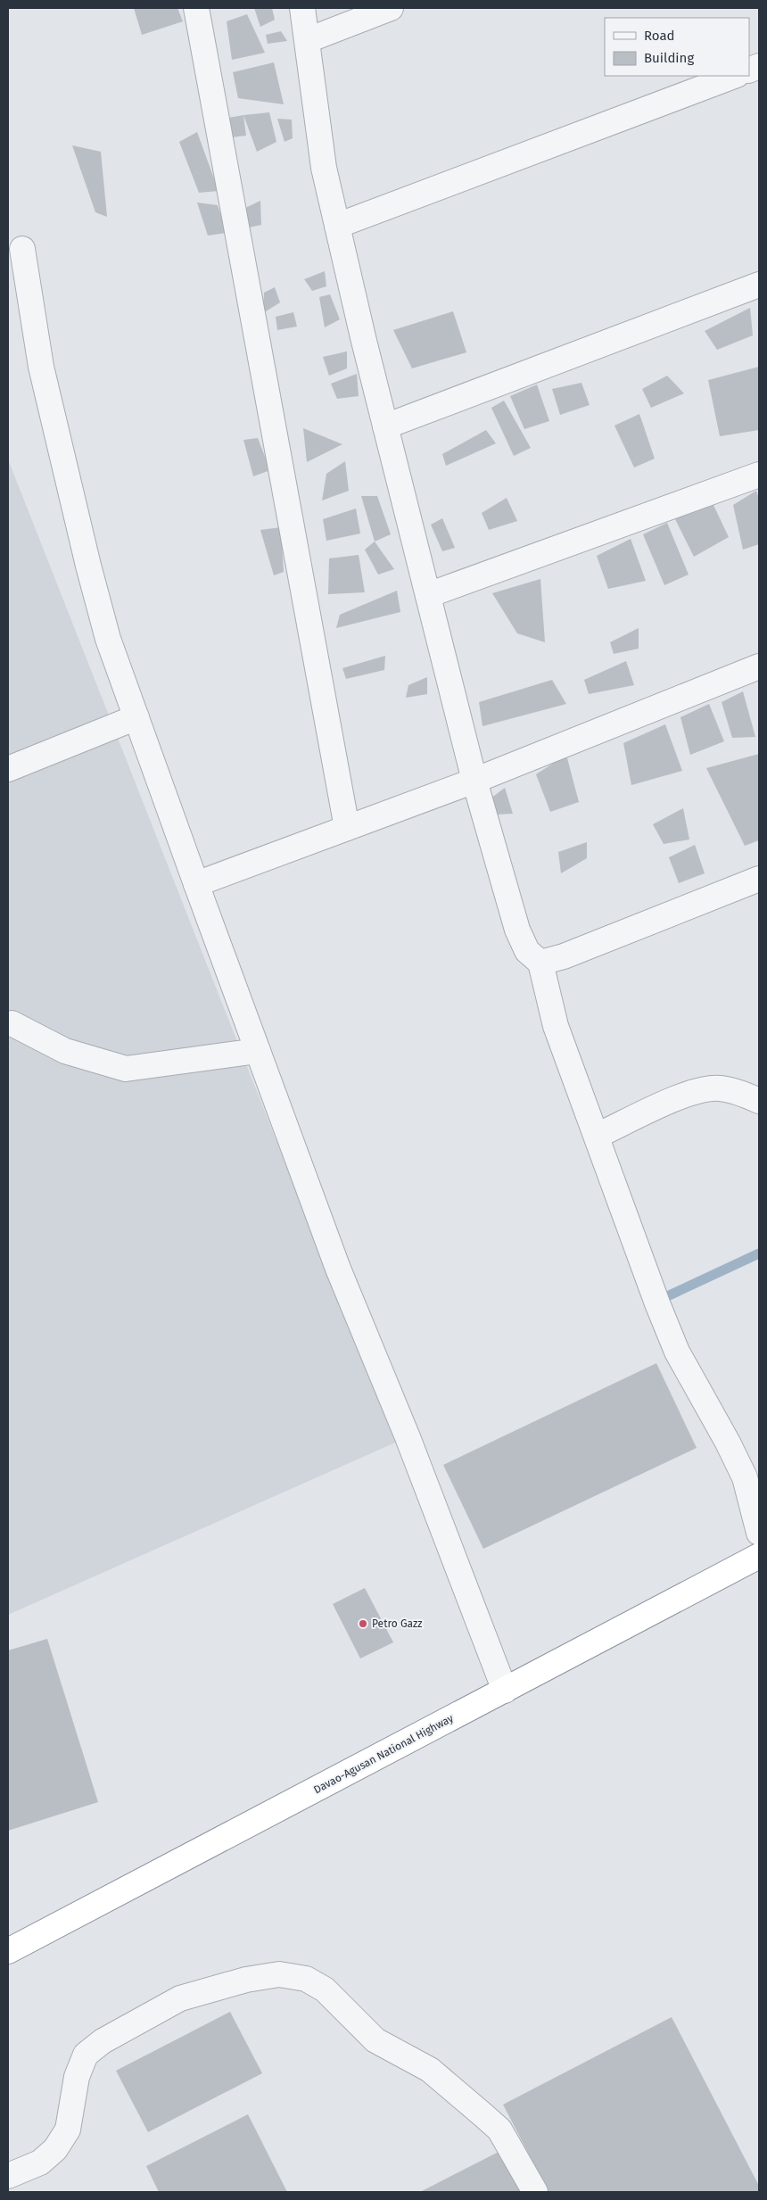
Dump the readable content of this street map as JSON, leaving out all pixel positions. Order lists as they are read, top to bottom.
{
  "streets": {
    "highway": ["Davao-Agusan National Highway"]
  },
  "places": ["Petro Gazz"],
  "legend": ["Road", "Building"]
}
